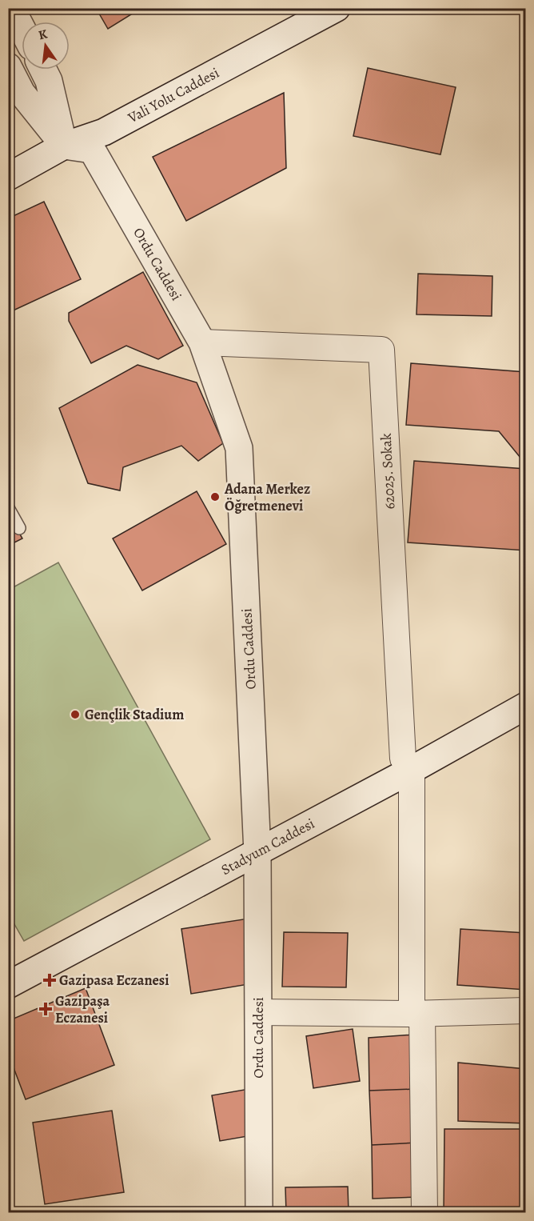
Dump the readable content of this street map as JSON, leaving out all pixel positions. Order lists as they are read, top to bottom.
{
  "streets": {
    "street": [
      "Vali Yolu Caddesi",
      "Ordu Caddesi",
      "62025. Sokak",
      "Stadyum Caddesi"
    ]
  },
  "crossings": [
    ["Vali Yolu Caddesi", "Ordu Caddesi"],
    ["Ordu Caddesi", "62025. Sokak"],
    ["Ordu Caddesi", "Stadyum Caddesi"],
    ["62025. Sokak", "Stadyum Caddesi"]
  ],
  "places": {
    "other": ["Adana Merkez Öğretmenevi", "Gençlik Stadium"],
    "health": ["Gazipasa Eczanesi", "Gazipaşa Eczanesi"]
  },
  "north": "top"
}
